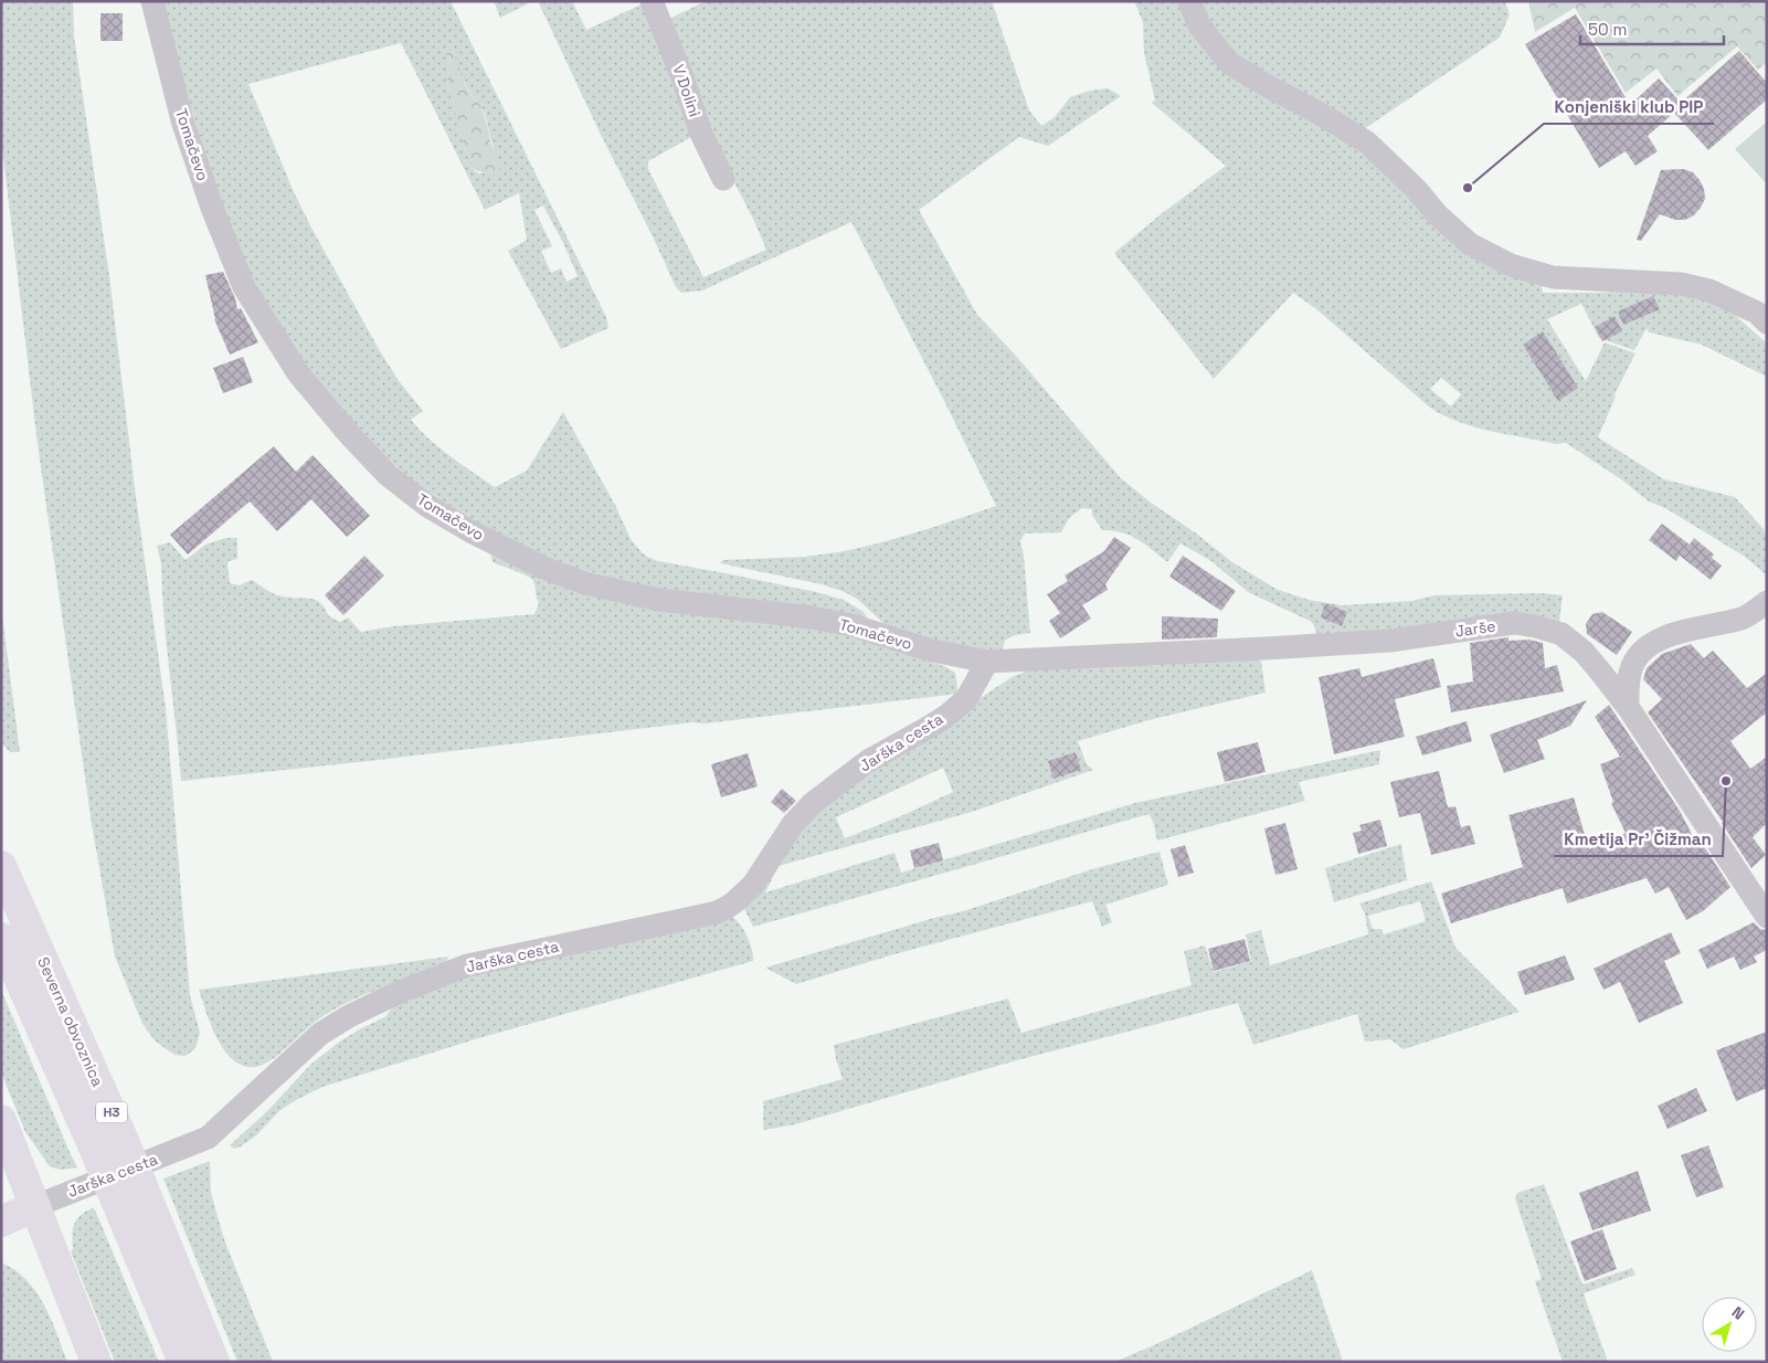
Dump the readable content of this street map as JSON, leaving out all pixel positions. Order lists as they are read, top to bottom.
{
  "streets": {
    "main road": ["Jarška cesta", "Severna obvoznica", "H3"],
    "street": ["V Dolini", "Tomačevo", "Jarše"]
  },
  "crossings": [
    ["Tomačevo", "Jarše"],
    ["Tomačevo", "Jarška cesta"]
  ],
  "places": ["Konjeniški klub PIP", "Kmetija Pr' Čižman"],
  "scale_bar": "50 m",
  "north": "top right"
}
